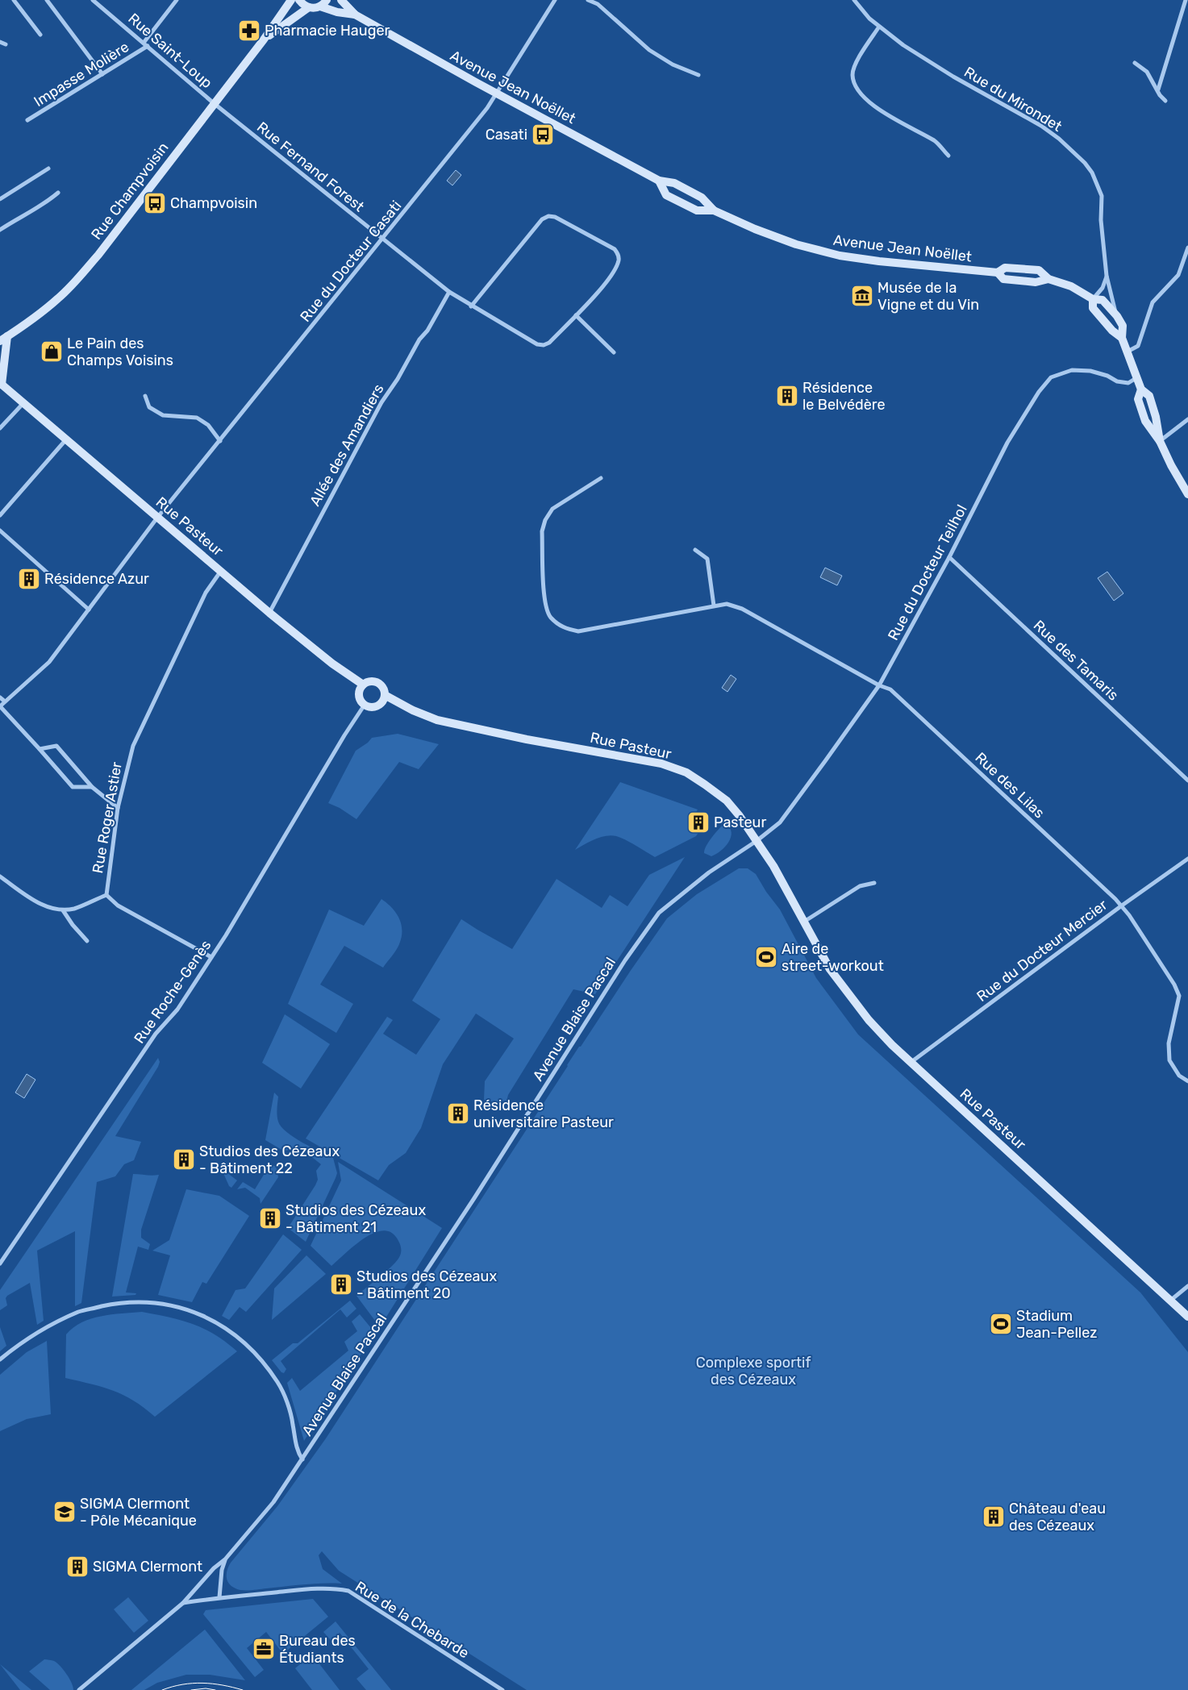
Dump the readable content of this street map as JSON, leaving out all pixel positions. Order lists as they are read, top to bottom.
{
  "streets": {
    "main road": ["Avenue Jean Noëllet", "Rue Champvoisin", "Rue Pasteur"],
    "street": [
      "Rue Saint-Loup",
      "Impasse Molière",
      "Rue du Mirondet",
      "Rue Fernand Forest",
      "Rue du Docteur Casati",
      "Allée des Amandiers",
      "Rue du Docteur Teilhol",
      "Rue des Tamaris",
      "Rue des Lilas",
      "Rue Roger Astier",
      "Rue du Docteur Mercier",
      "Rue Roche-Genès",
      "Avenue Blaise Pascal",
      "Rue de la Chebarde"
    ]
  },
  "crossings": [
    ["Rue Saint-Loup", "Impasse Molière"],
    ["Rue Saint-Loup", "Rue Fernand Forest"],
    ["Rue Saint-Loup", "Rue Champvoisin"],
    ["Avenue Jean Noëllet", "Rue du Mirondet"],
    ["Avenue Jean Noëllet", "Rue du Docteur Casati"],
    ["Avenue Jean Noëllet", "Rue du Docteur Teilhol"],
    ["Rue Fernand Forest", "Rue Champvoisin"],
    ["Rue Fernand Forest", "Rue du Docteur Casati"],
    ["Rue Fernand Forest", "Allée des Amandiers"],
    ["Rue Champvoisin", "Rue Pasteur"],
    ["Rue du Docteur Casati", "Rue Pasteur"],
    ["Allée des Amandiers", "Rue Pasteur"],
    ["Rue Pasteur", "Rue du Docteur Teilhol"],
    ["Rue Pasteur", "Rue Roger Astier"],
    ["Rue Pasteur", "Rue du Docteur Mercier"],
    ["Rue Pasteur", "Rue Roche-Genès"],
    ["Rue Pasteur", "Avenue Blaise Pascal"],
    ["Rue du Docteur Teilhol", "Rue des Tamaris"],
    ["Rue du Docteur Teilhol", "Rue des Lilas"],
    ["Rue du Docteur Teilhol", "Avenue Blaise Pascal"],
    ["Rue des Lilas", "Rue du Docteur Mercier"],
    ["Rue Roger Astier", "Rue Roche-Genès"],
    ["Avenue Blaise Pascal", "Rue de la Chebarde"]
  ],
  "parks": ["Complexe sportif des Cézeaux"],
  "places": {
    "pharmacy": ["Pharmacie Hauger"],
    "bus stop": ["Casati", "Champvoisin"],
    "museum": ["Musée de la Vigne et du Vin"],
    "shop": ["Le Pain des Champs Voisins"],
    "building": [
      "Résidence le Belvédère",
      "Résidence Azur",
      "Pasteur",
      "Résidence universitaire Pasteur",
      "Studios des Cézeaux - Bâtiment 22",
      "Studios des Cézeaux - Bâtiment 21",
      "Studios des Cézeaux - Bâtiment 20",
      "Château d'eau des Cézeaux",
      "SIGMA Clermont"
    ],
    "sports": ["Aire de street-workout", "Stadium Jean-Pellez"],
    "school or university": ["SIGMA Clermont - Pôle Mécanique"],
    "office": ["Bureau des Étudiants"]
  }
}
